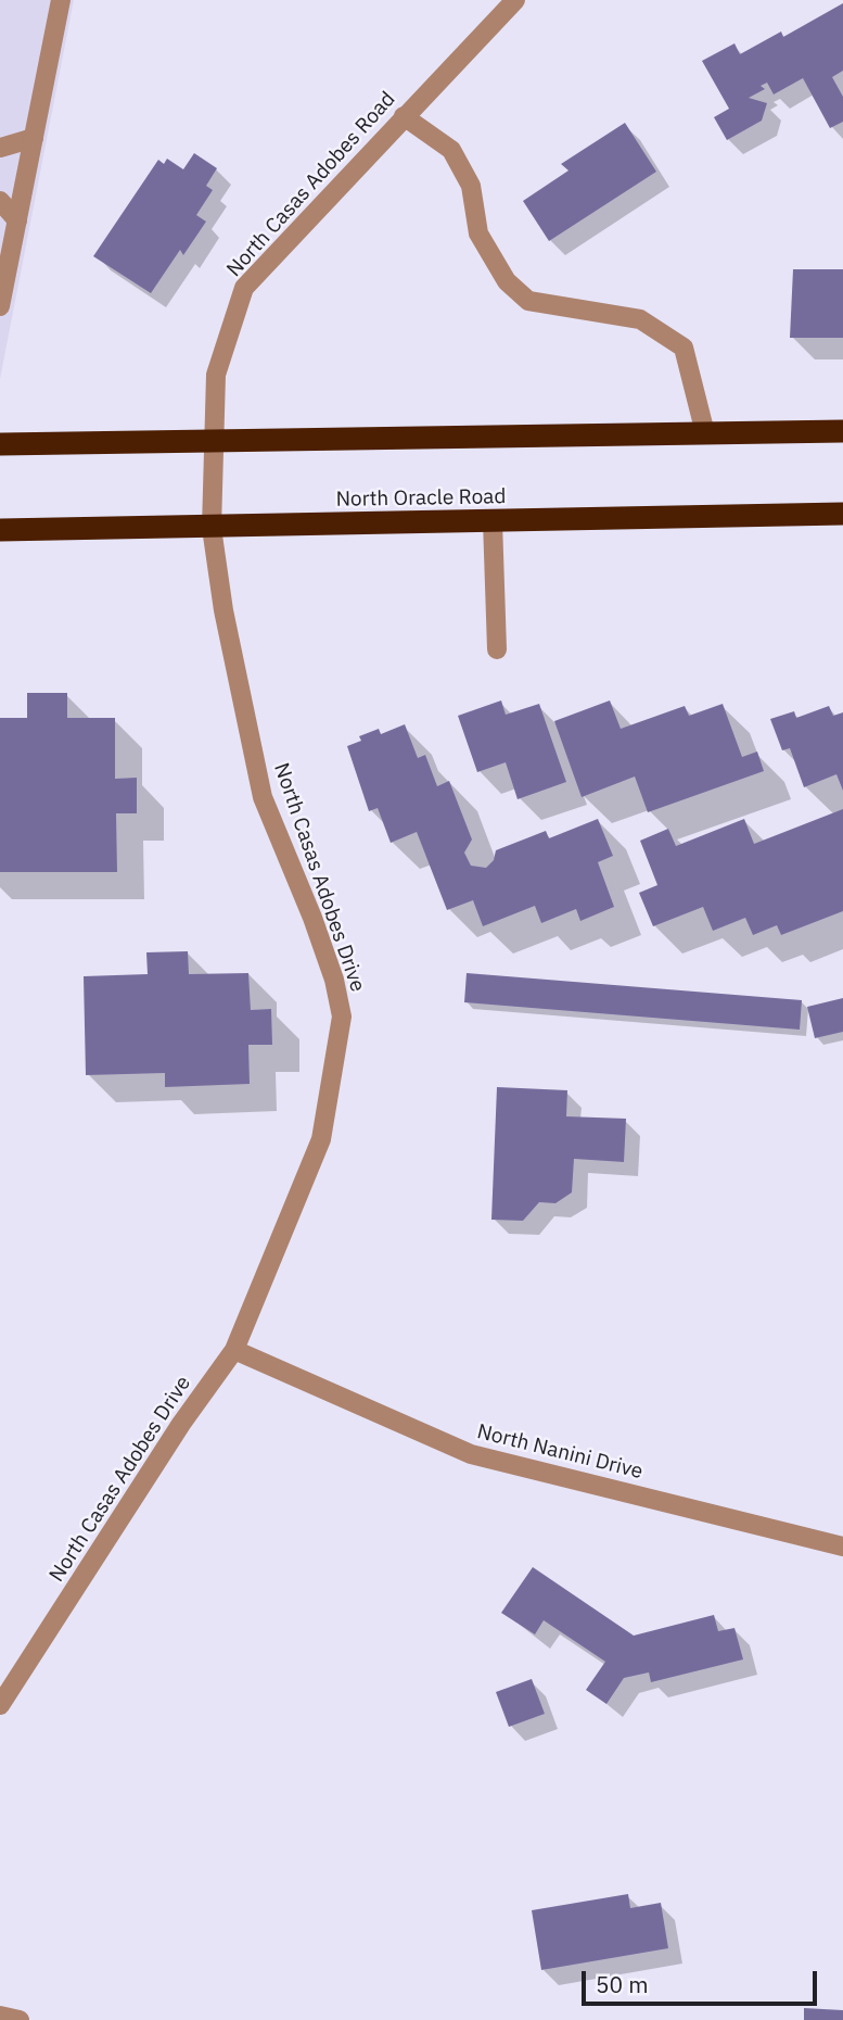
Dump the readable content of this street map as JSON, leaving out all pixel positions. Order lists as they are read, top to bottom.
{
  "streets": {
    "highway": ["North Oracle Road"],
    "street": ["North Casas Adobes Road", "North Casas Adobes Drive", "North Nanini Drive"]
  },
  "crossings": [
    ["North Casas Adobes Road", "North Oracle Road"],
    ["North Casas Adobes Road", "North Casas Adobes Drive"],
    ["North Oracle Road", "North Casas Adobes Drive"],
    ["North Casas Adobes Drive", "North Nanini Drive"]
  ],
  "scale_bar": "50 m"
}
